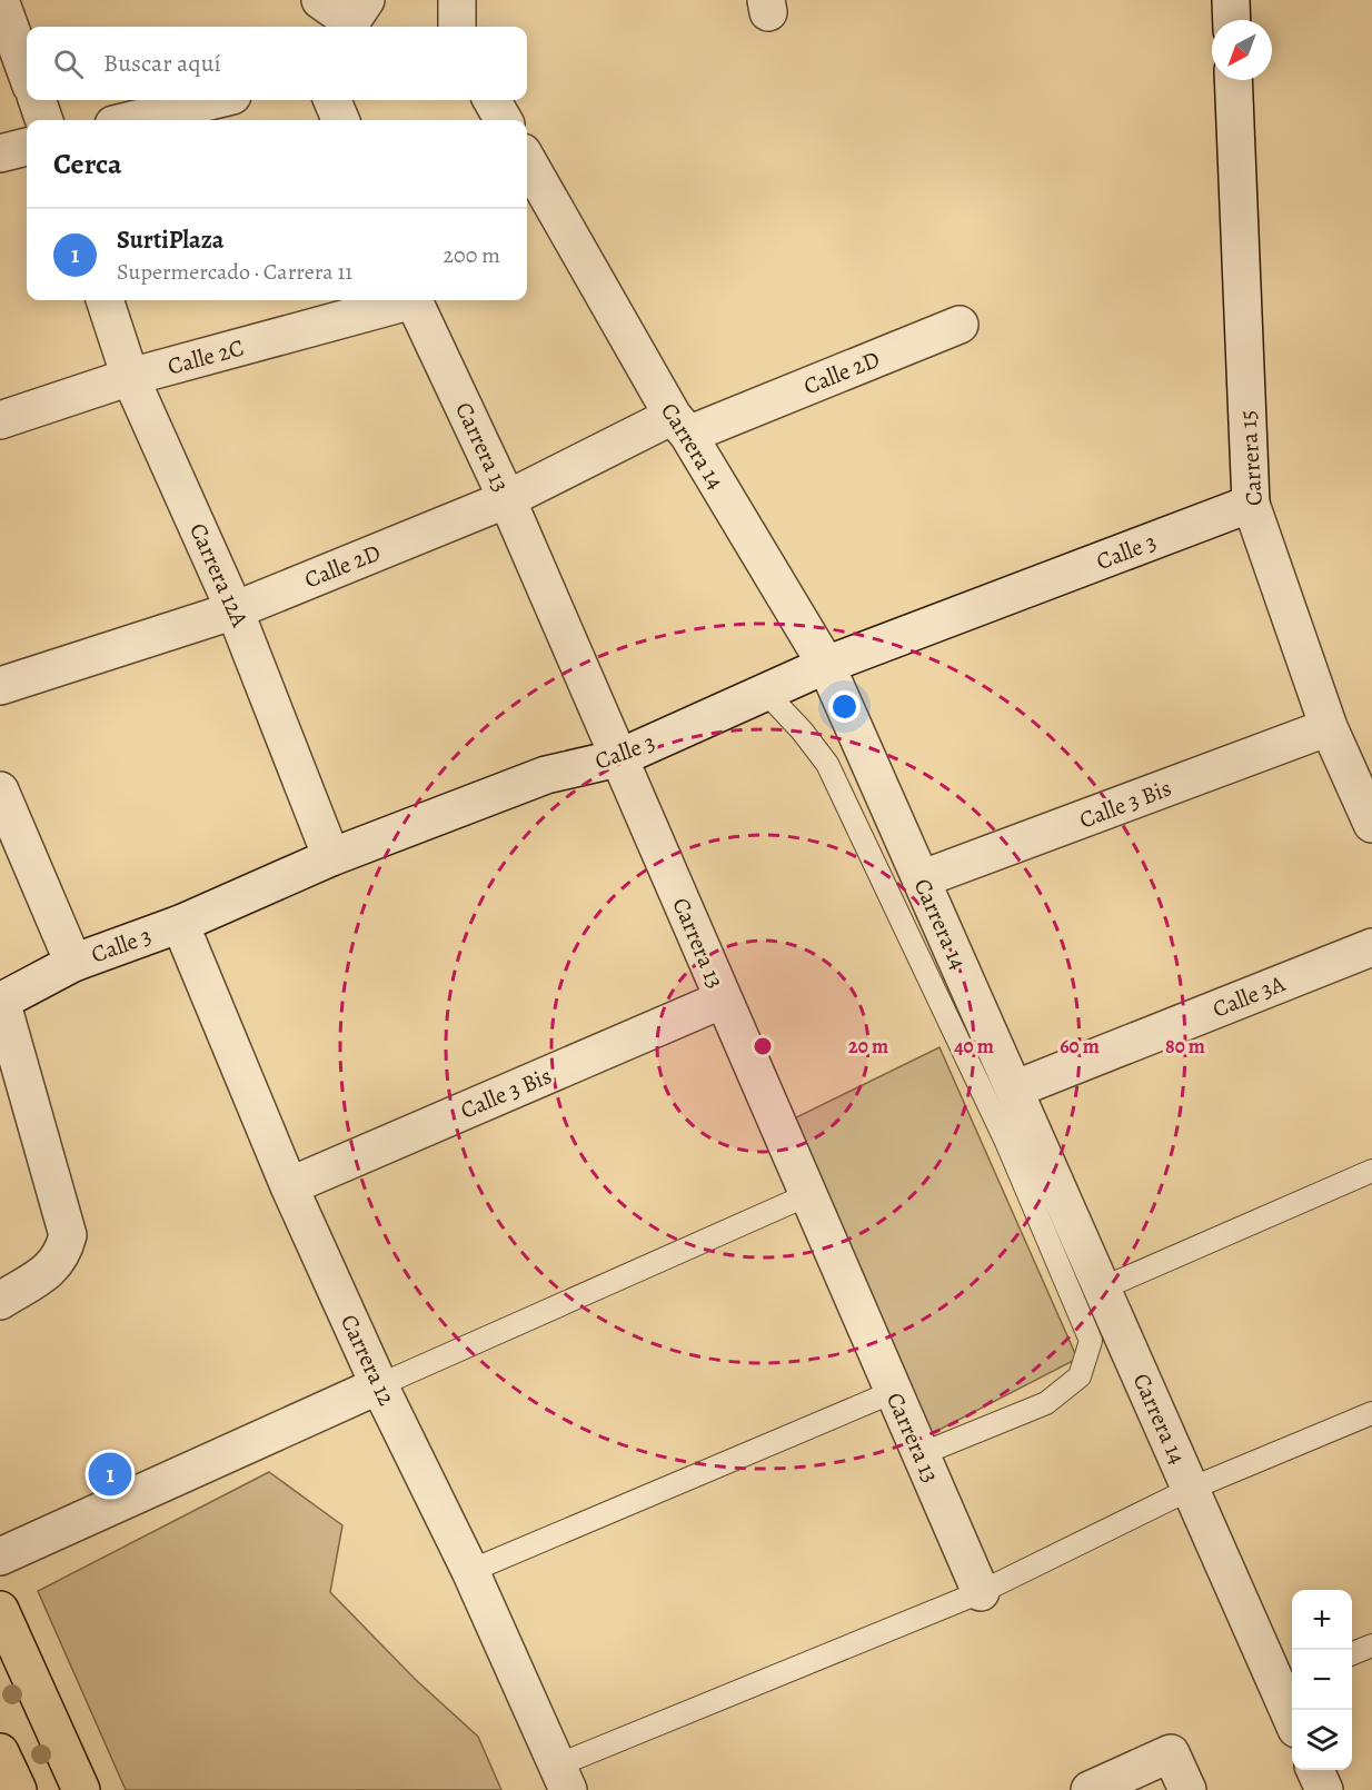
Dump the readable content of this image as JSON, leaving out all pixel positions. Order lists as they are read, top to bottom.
{
  "streets": {
    "street": [
      "Calle 2C",
      "Calle 2D",
      "Carrera 14",
      "Carrera 13",
      "Carrera 15",
      "Calle 3",
      "Carrera 12A",
      "Calle 3 Bis",
      "Calle 3A",
      "Carrera 12"
    ]
  },
  "crossings": [
    ["Calle 2C", "Carrera 12A"],
    ["Calle 2D", "Carrera 14"],
    ["Calle 2D", "Carrera 13"],
    ["Calle 2D", "Carrera 12A"],
    ["Carrera 14", "Calle 3"],
    ["Carrera 14", "Calle 3 Bis"],
    ["Carrera 14", "Calle 3A"],
    ["Carrera 13", "Calle 3"],
    ["Carrera 13", "Calle 3 Bis"],
    ["Carrera 15", "Calle 3"],
    ["Carrera 15", "Calle 3 Bis"],
    ["Calle 3", "Carrera 12A"],
    ["Calle 3", "Carrera 12"],
    ["Calle 3 Bis", "Carrera 12"]
  ],
  "north": "bottom left",
  "page": {
    "search": "Buscar aquí",
    "heading": "Cerca",
    "list": [
      {
        "mark": "1",
        "name": "SurtiPlaza",
        "note": "Supermercado · Carrera 11",
        "value": "200 m"
      }
    ],
    "pins": "1",
    "map_buttons": ["+", "−"]
  },
  "rings": [
    "20 m",
    "40 m",
    "60 m",
    "80 m"
  ]
}
